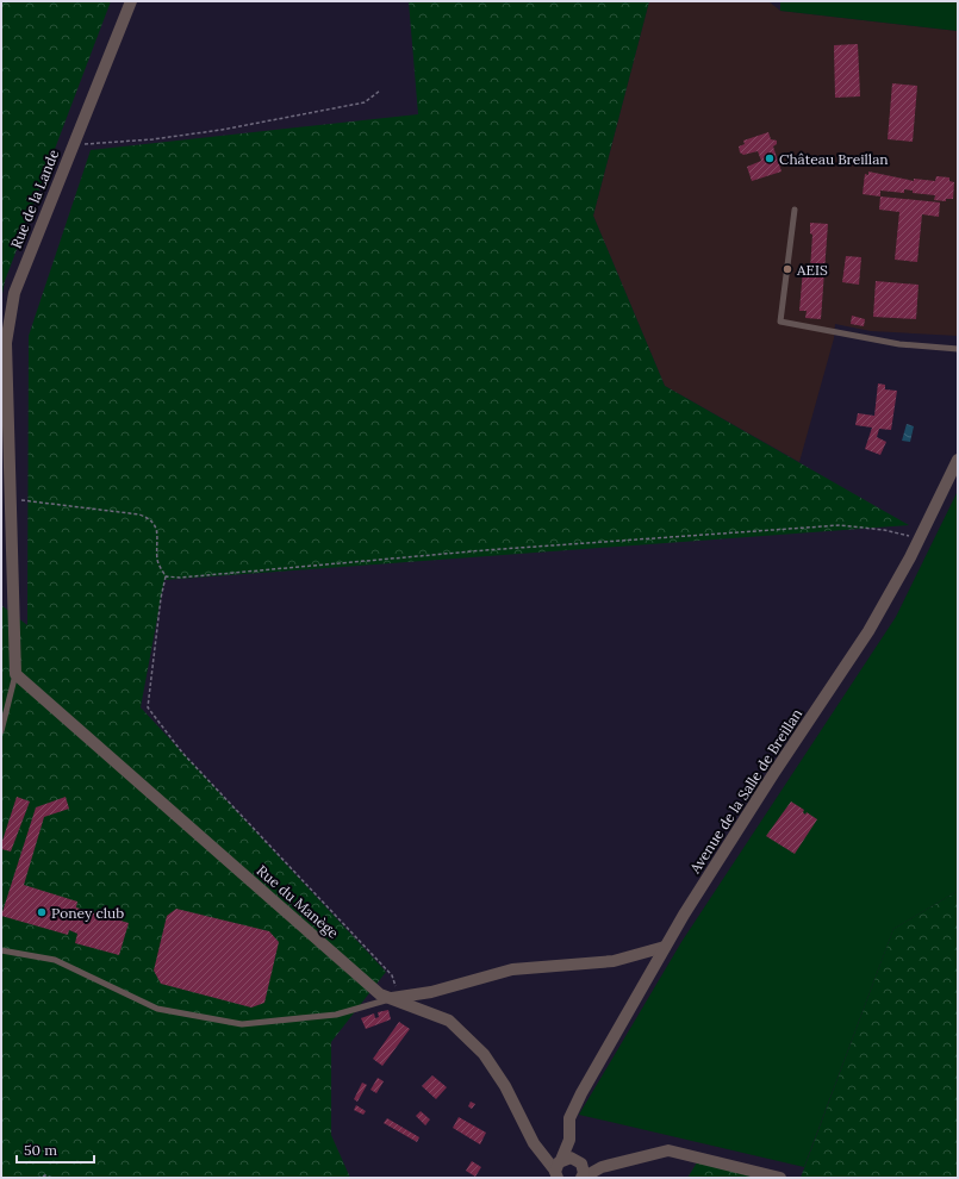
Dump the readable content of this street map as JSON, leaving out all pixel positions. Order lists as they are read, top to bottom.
{
  "streets": {
    "street": ["Rue de la Lande", "Avenue de la Salle de Breillan", "Rue du Manège"]
  },
  "crossings": [
    ["Rue de la Lande", "Rue du Manège"],
    ["Avenue de la Salle de Breillan", "Rue du Manège"]
  ],
  "places": ["Château Breillan", "AEIS", "Poney club"],
  "scale_bar": "50 m"
}
